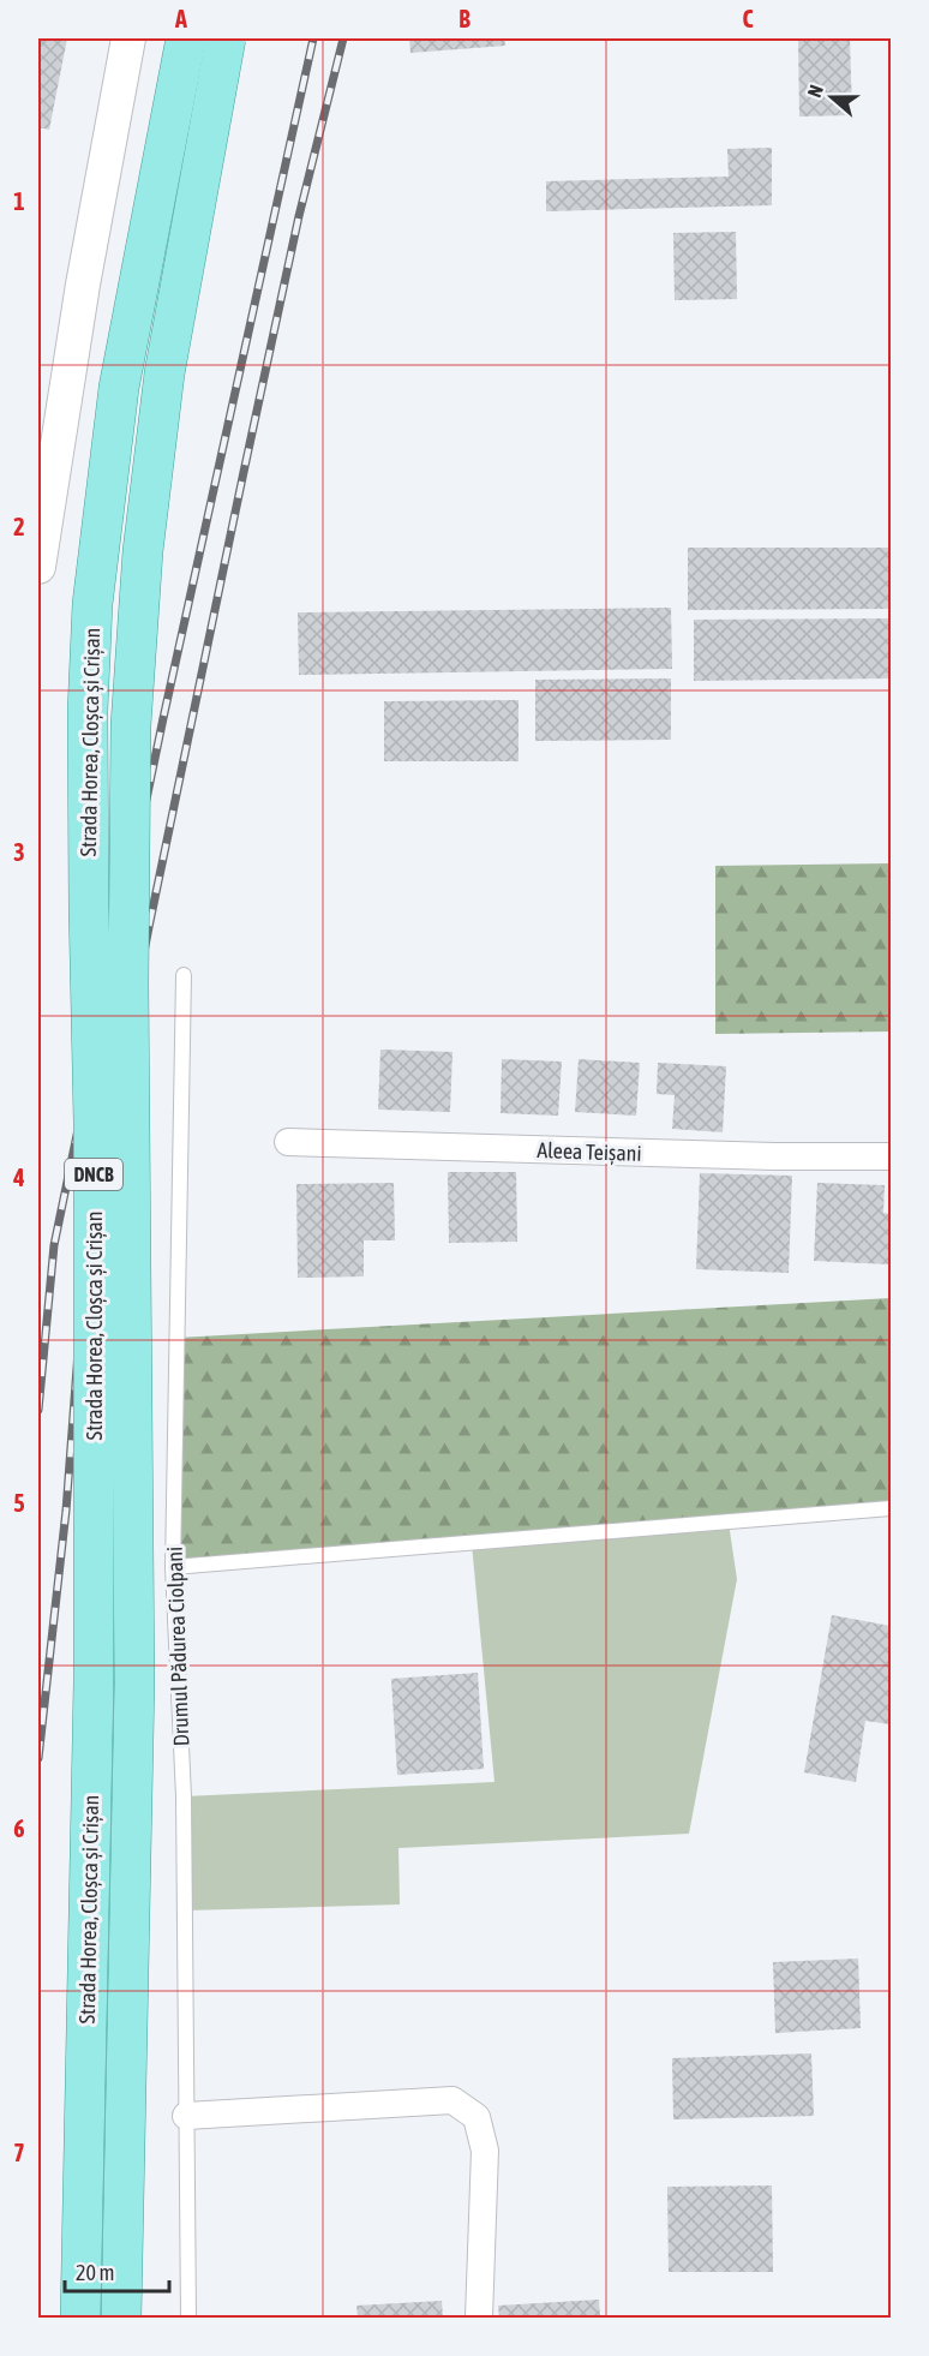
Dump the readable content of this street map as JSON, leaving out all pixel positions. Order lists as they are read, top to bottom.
{
  "streets": {
    "main road": ["Strada Horea, Cloșca și Crișan", "DNCB"],
    "street": ["Aleea Teișani"],
    "lane": ["Drumul Pădurea Ciolpani"]
  },
  "scale_bar": "20 m",
  "north": "left",
  "grid": {
    "columns": ["A", "B", "C"],
    "rows": [
      "1",
      "2",
      "3",
      "4",
      "5",
      "6",
      "7"
    ]
  }
}
